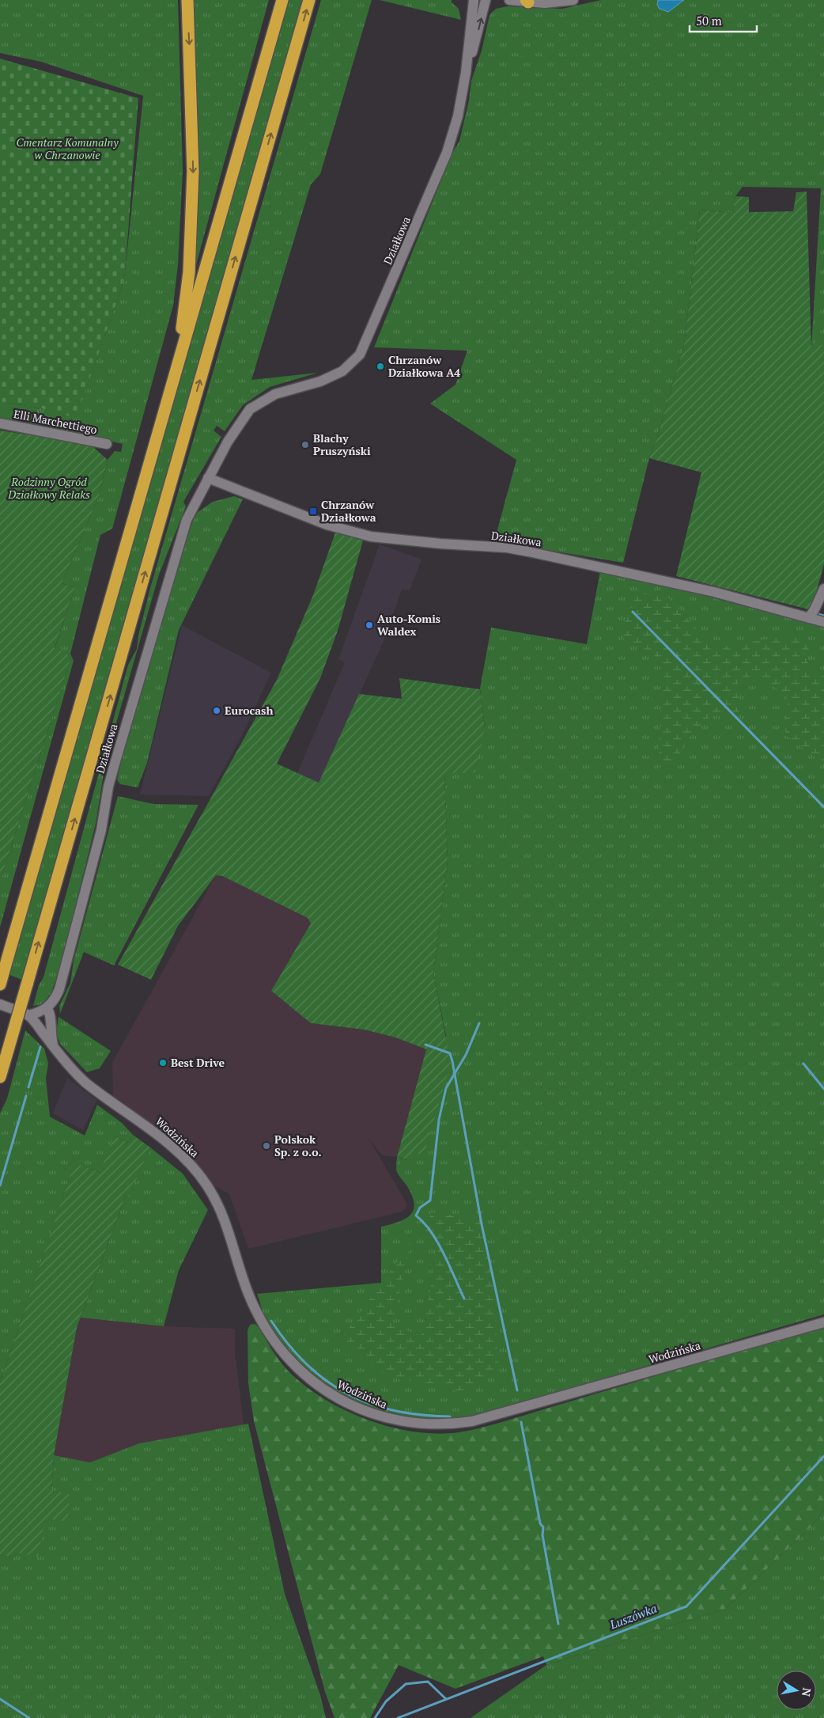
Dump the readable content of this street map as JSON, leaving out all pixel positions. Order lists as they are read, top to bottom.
{
  "streets": {
    "street": ["Działkowa", "Elli Marchettiego", "Wodzińska"]
  },
  "water": ["Luszówka"],
  "parks": ["Cmentarz Komunalny w Chrzanowie", "Rodzinny Ogród Działkowy Relaks"],
  "places": {
    "other": [
      "Chrzanów Działkowa A4",
      "Blachy Pruszyński",
      "Auto-Komis Waldex",
      "Eurocash",
      "Best Drive",
      "Polskok Sp. z o.o."
    ],
    "transit": ["Chrzanów Działkowa"]
  },
  "scale_bar": "50 m",
  "north": "right"
}
